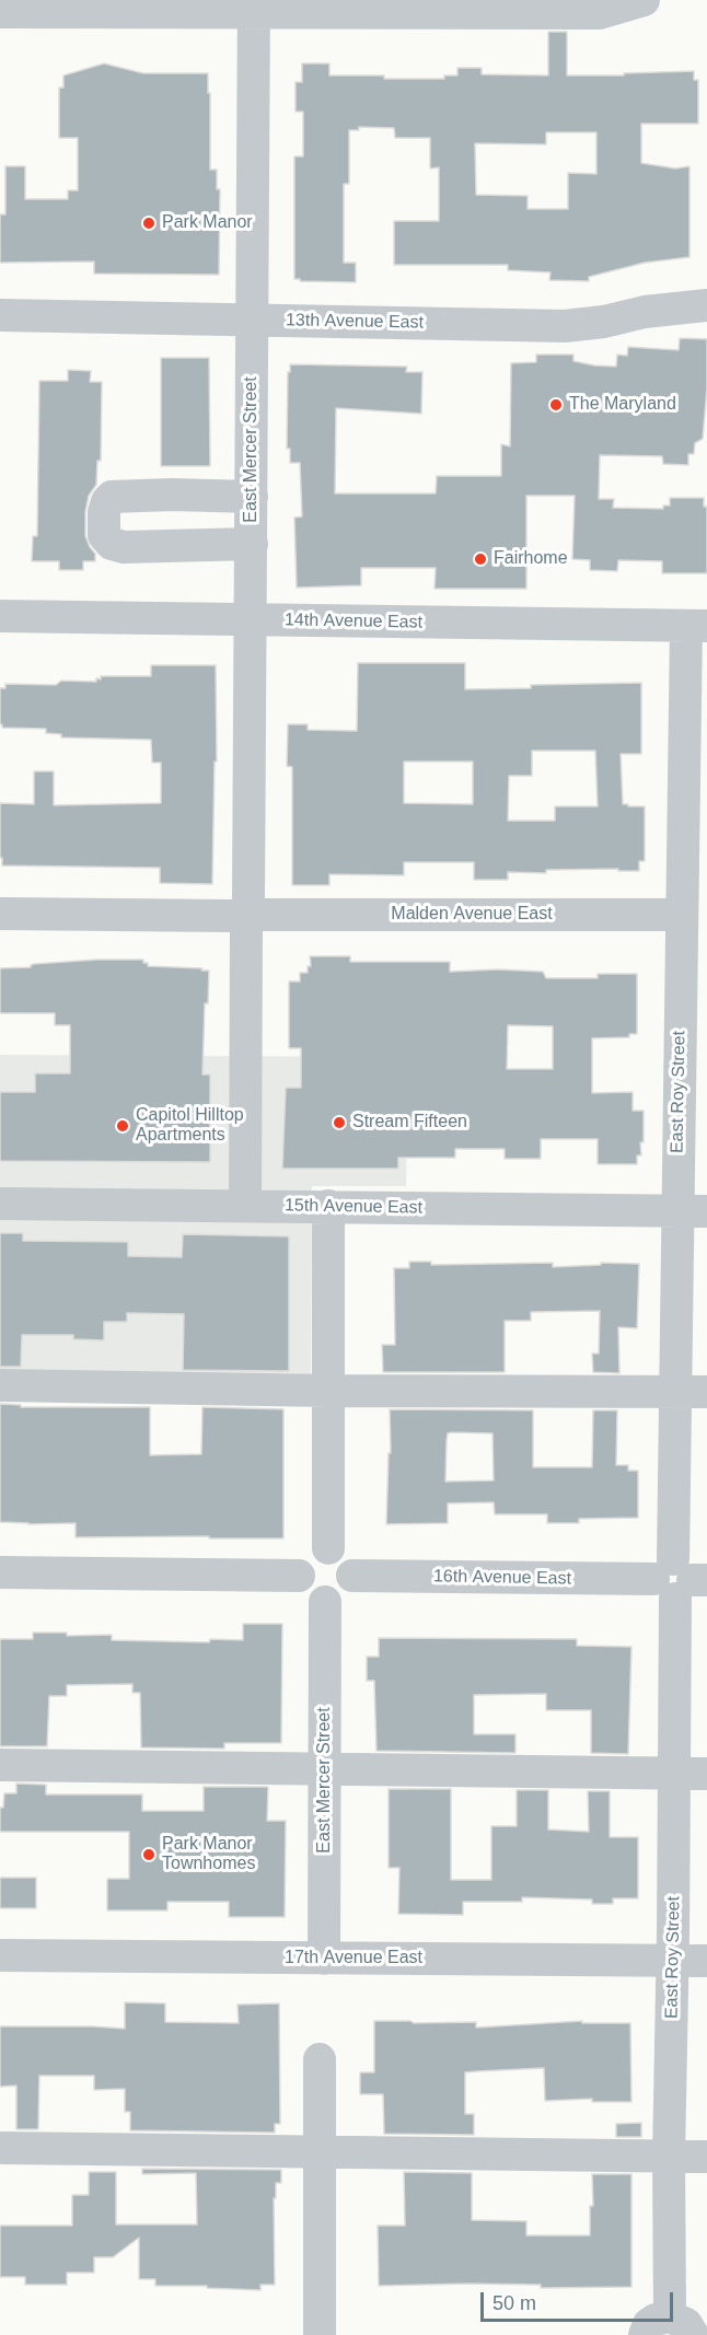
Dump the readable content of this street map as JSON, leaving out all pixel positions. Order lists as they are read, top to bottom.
{
  "streets": {
    "street": [
      "13th Avenue East",
      "East Mercer Street",
      "14th Avenue East",
      "Malden Avenue East",
      "East Roy Street",
      "15th Avenue East",
      "16th Avenue East",
      "17th Avenue East"
    ]
  },
  "crossings": [
    ["13th Avenue East", "East Mercer Street"],
    ["East Mercer Street", "14th Avenue East"],
    ["East Mercer Street", "Malden Avenue East"],
    ["East Mercer Street", "15th Avenue East"],
    ["East Mercer Street", "16th Avenue East"],
    ["East Mercer Street", "17th Avenue East"],
    ["14th Avenue East", "East Roy Street"],
    ["Malden Avenue East", "East Roy Street"],
    ["East Roy Street", "15th Avenue East"],
    ["East Roy Street", "16th Avenue East"],
    ["East Roy Street", "17th Avenue East"]
  ],
  "places": [
    "Park Manor",
    "The Maryland",
    "Fairhome",
    "Stream Fifteen",
    "Capitol Hilltop Apartments",
    "Park Manor Townhomes"
  ],
  "scale_bar": "50 m"
}
